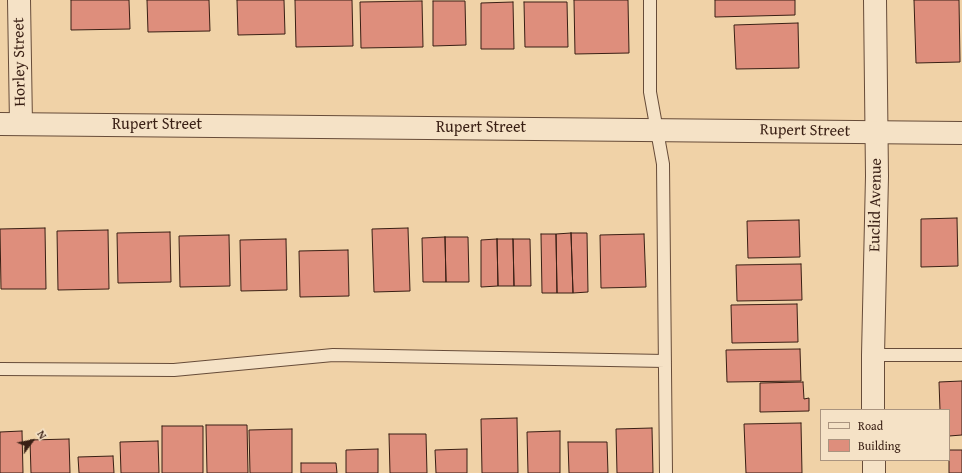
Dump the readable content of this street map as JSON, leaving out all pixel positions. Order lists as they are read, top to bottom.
{
  "streets": {
    "street": ["Horley Street", "Rupert Street", "Euclid Avenue"]
  },
  "crossings": [
    ["Horley Street", "Rupert Street"],
    ["Rupert Street", "Euclid Avenue"]
  ],
  "legend": ["Road", "Building"],
  "north": "top right"
}
